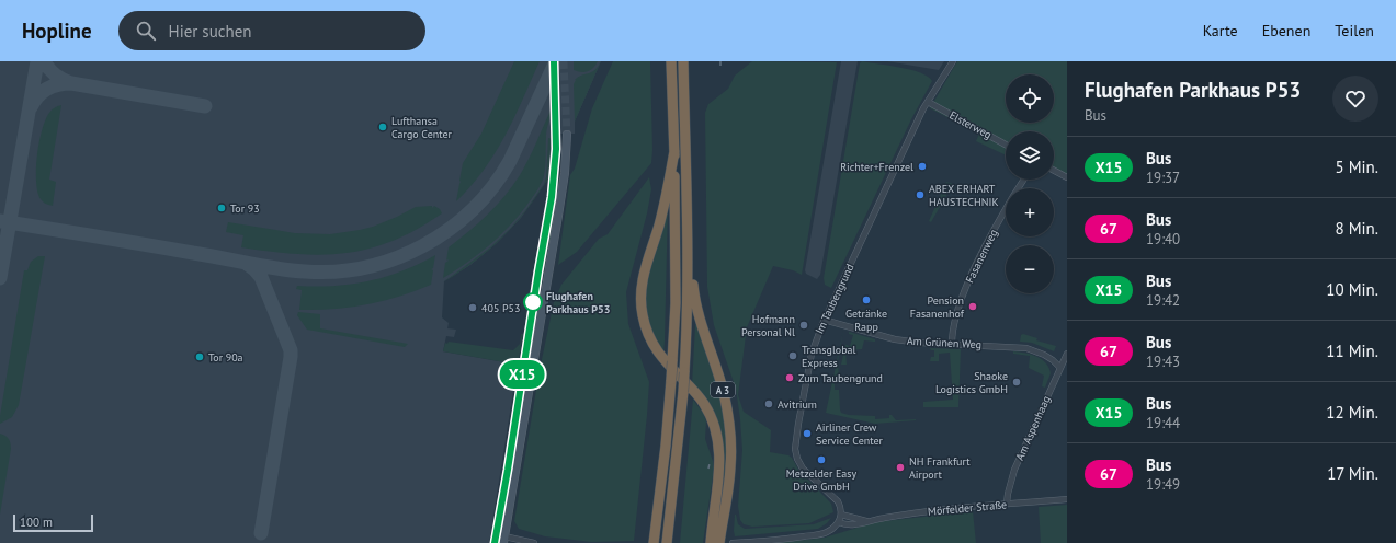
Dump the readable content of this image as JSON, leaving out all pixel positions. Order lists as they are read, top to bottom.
{
  "streets": {
    "highway": ["A 3"],
    "street": [
      "Elsterweg",
      "Fasanenweg",
      "Im Taubengrund",
      "Am Grünen Weg",
      "Am Aspenhaag",
      "Mörfelder Straße"
    ]
  },
  "crossings": [
    ["Elsterweg", "Im Taubengrund"],
    ["Fasanenweg", "Am Grünen Weg"],
    ["Im Taubengrund", "Am Grünen Weg"],
    ["Im Taubengrund", "Mörfelder Straße"],
    ["Am Grünen Weg", "Am Aspenhaag"],
    ["Am Aspenhaag", "Mörfelder Straße"]
  ],
  "places": [
    "Lufthansa Cargo Center",
    "Richter+Frenzel",
    "ABEX ERHART HAUSTECHNIK",
    "Tor 93",
    "Getränke Rapp",
    "Flughafen Parkhaus P53",
    "Pension Fasanenhof",
    "405 P53",
    "Hofmann Personal Nl",
    "Transglobal Express",
    "Tor 90a",
    "Zum Taubengrund",
    "Shaoke Logistics GmbH",
    "Avitrium",
    "Airliner Crew Service Center",
    "Metzelder Easy Drive GmbH",
    "NH Frankfurt Airport"
  ],
  "lines": ["bus line X15"],
  "scale_bar": "100 m",
  "page": {
    "header": "Hopline",
    "search": "Hier suchen",
    "nav": ["Karte", "Ebenen", "Teilen"],
    "on_map": "X15",
    "heading": ["Flughafen Parkhaus P53", "Bus"],
    "map_buttons": ["+", "−"],
    "list": [
      {
        "mark": "X15",
        "name": "Bus",
        "note": "19:37",
        "value": "5 Min."
      },
      {
        "mark": "67",
        "name": "Bus",
        "note": "19:40",
        "value": "8 Min."
      },
      {
        "mark": "X15",
        "name": "Bus",
        "note": "19:42",
        "value": "10 Min."
      },
      {
        "mark": "67",
        "name": "Bus",
        "note": "19:43",
        "value": "11 Min."
      },
      {
        "mark": "X15",
        "name": "Bus",
        "note": "19:44",
        "value": "12 Min."
      },
      {
        "mark": "67",
        "name": "Bus",
        "note": "19:49",
        "value": "17 Min."
      }
    ],
    "scale": "100 m"
  }
}
